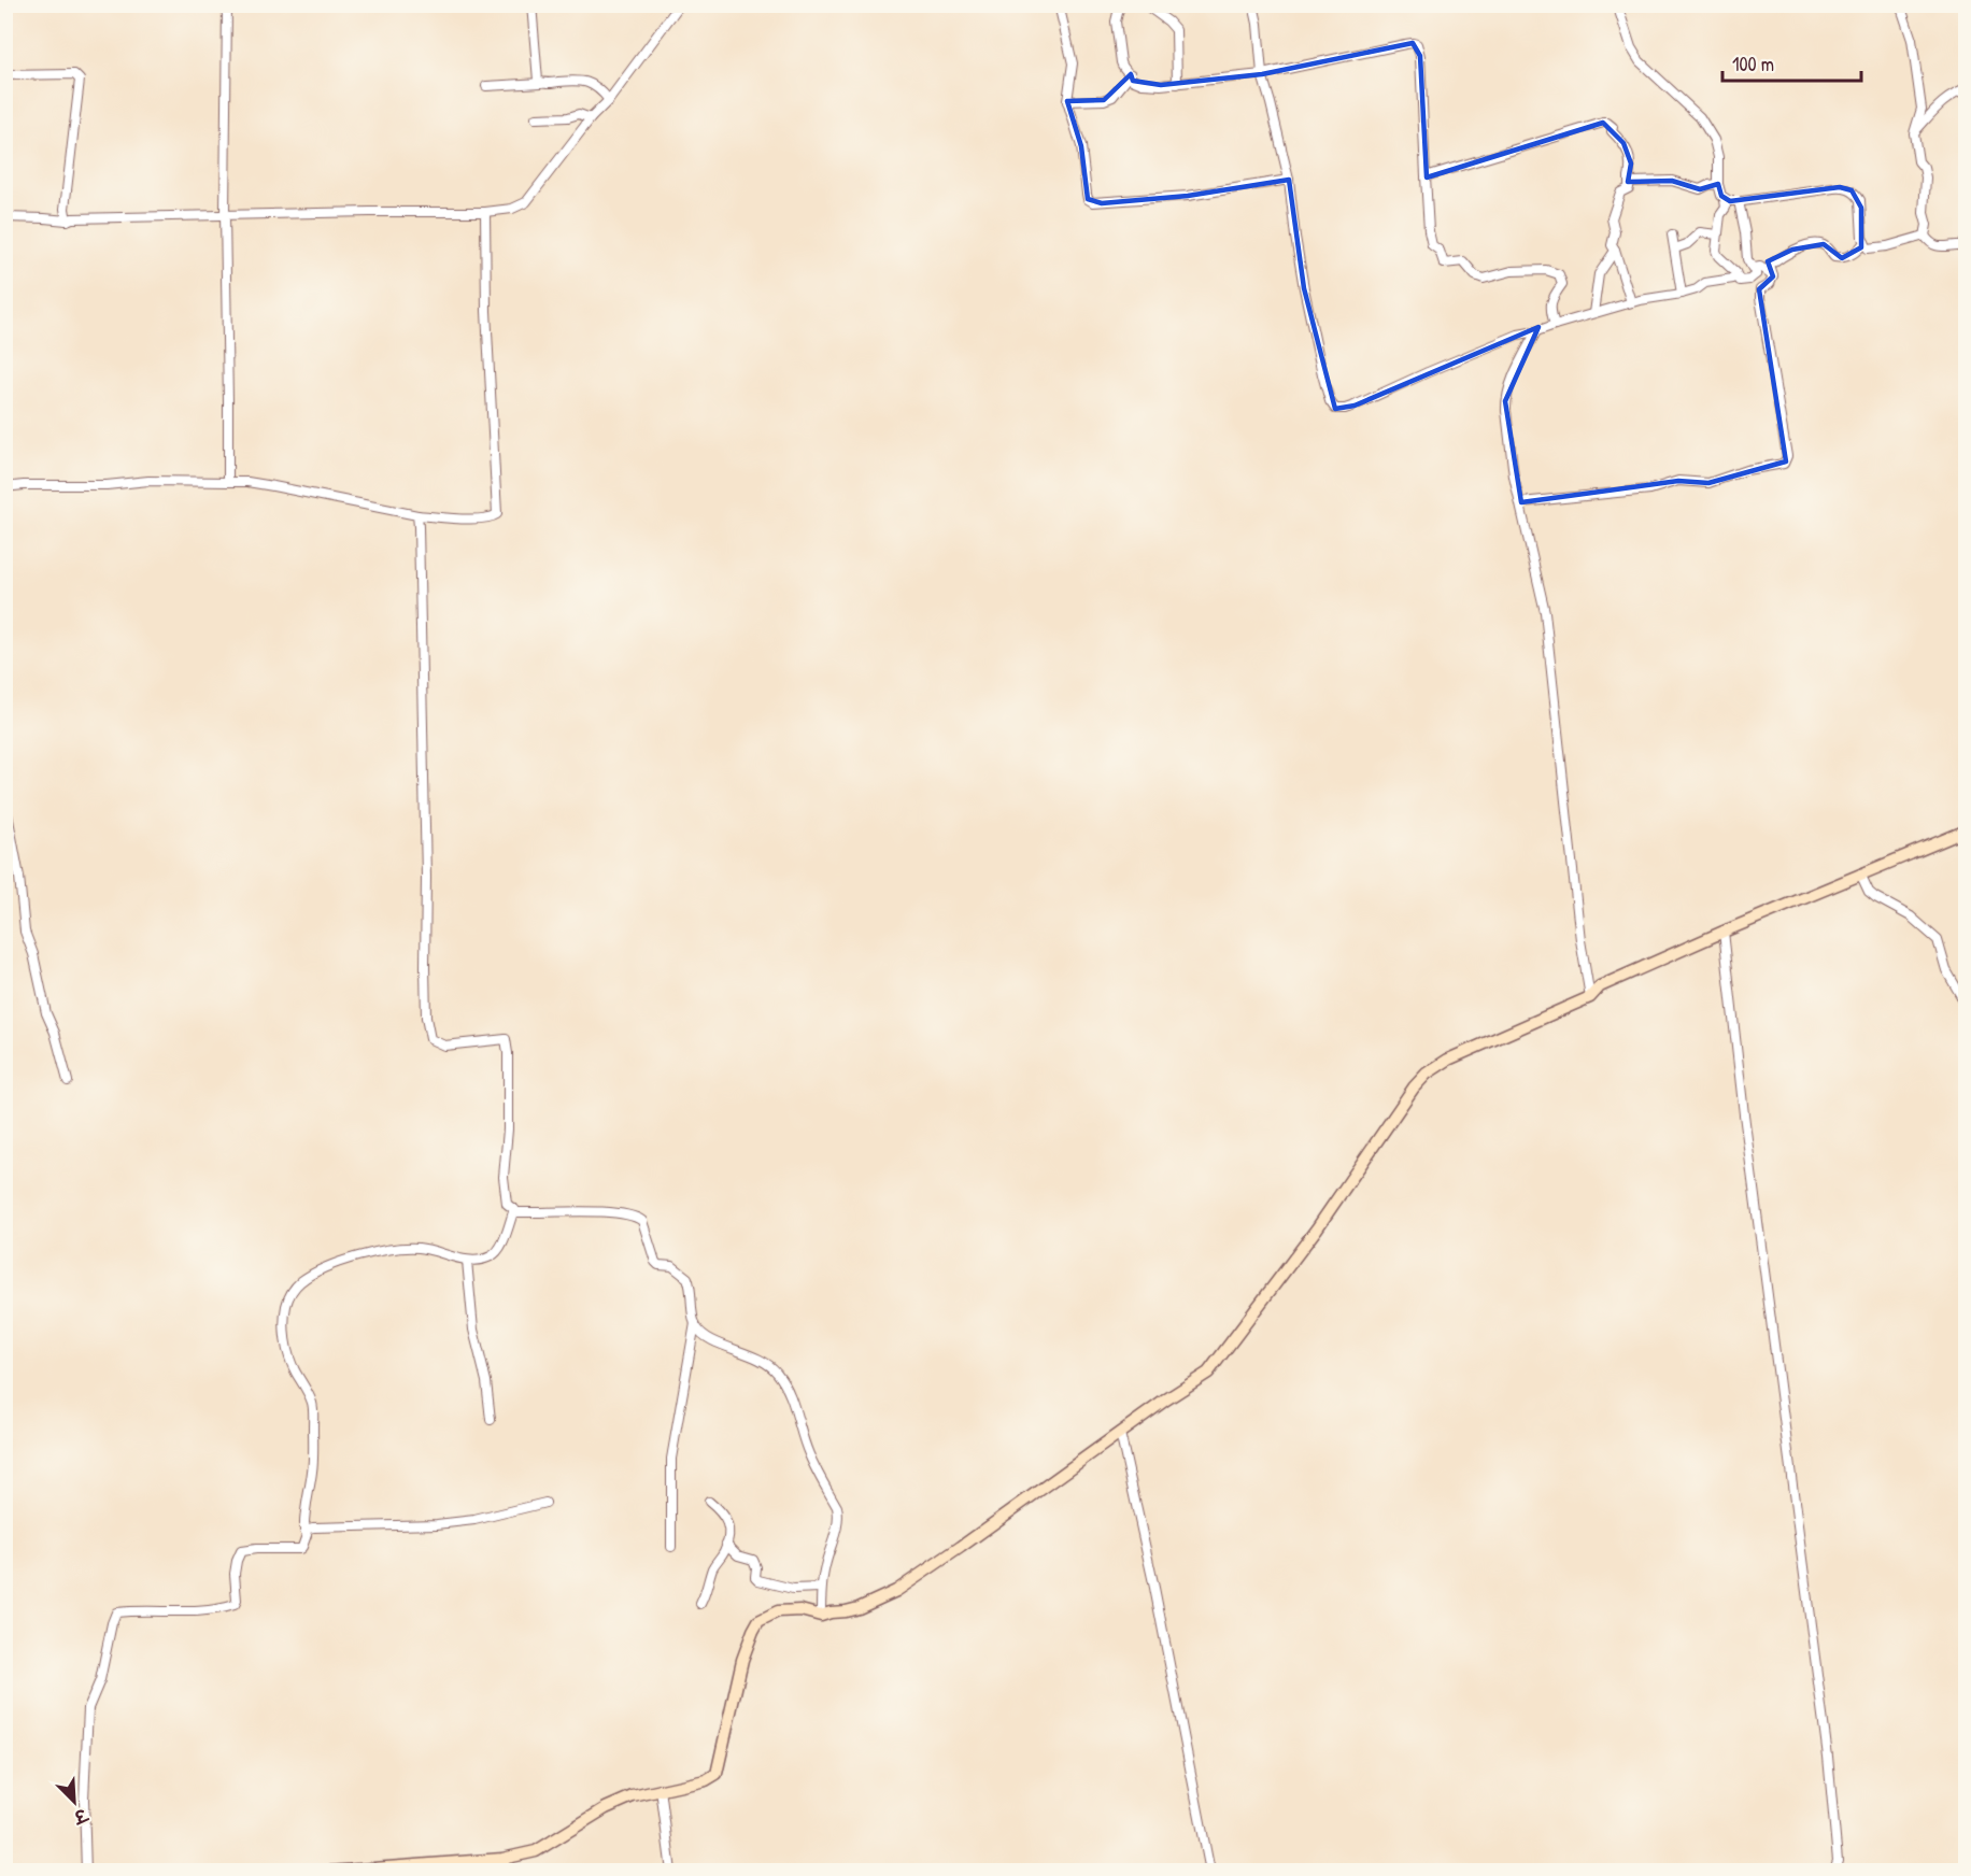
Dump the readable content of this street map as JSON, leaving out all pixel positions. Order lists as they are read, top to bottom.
{
  "scale_bar": "100 m",
  "north": "bottom right"
}
